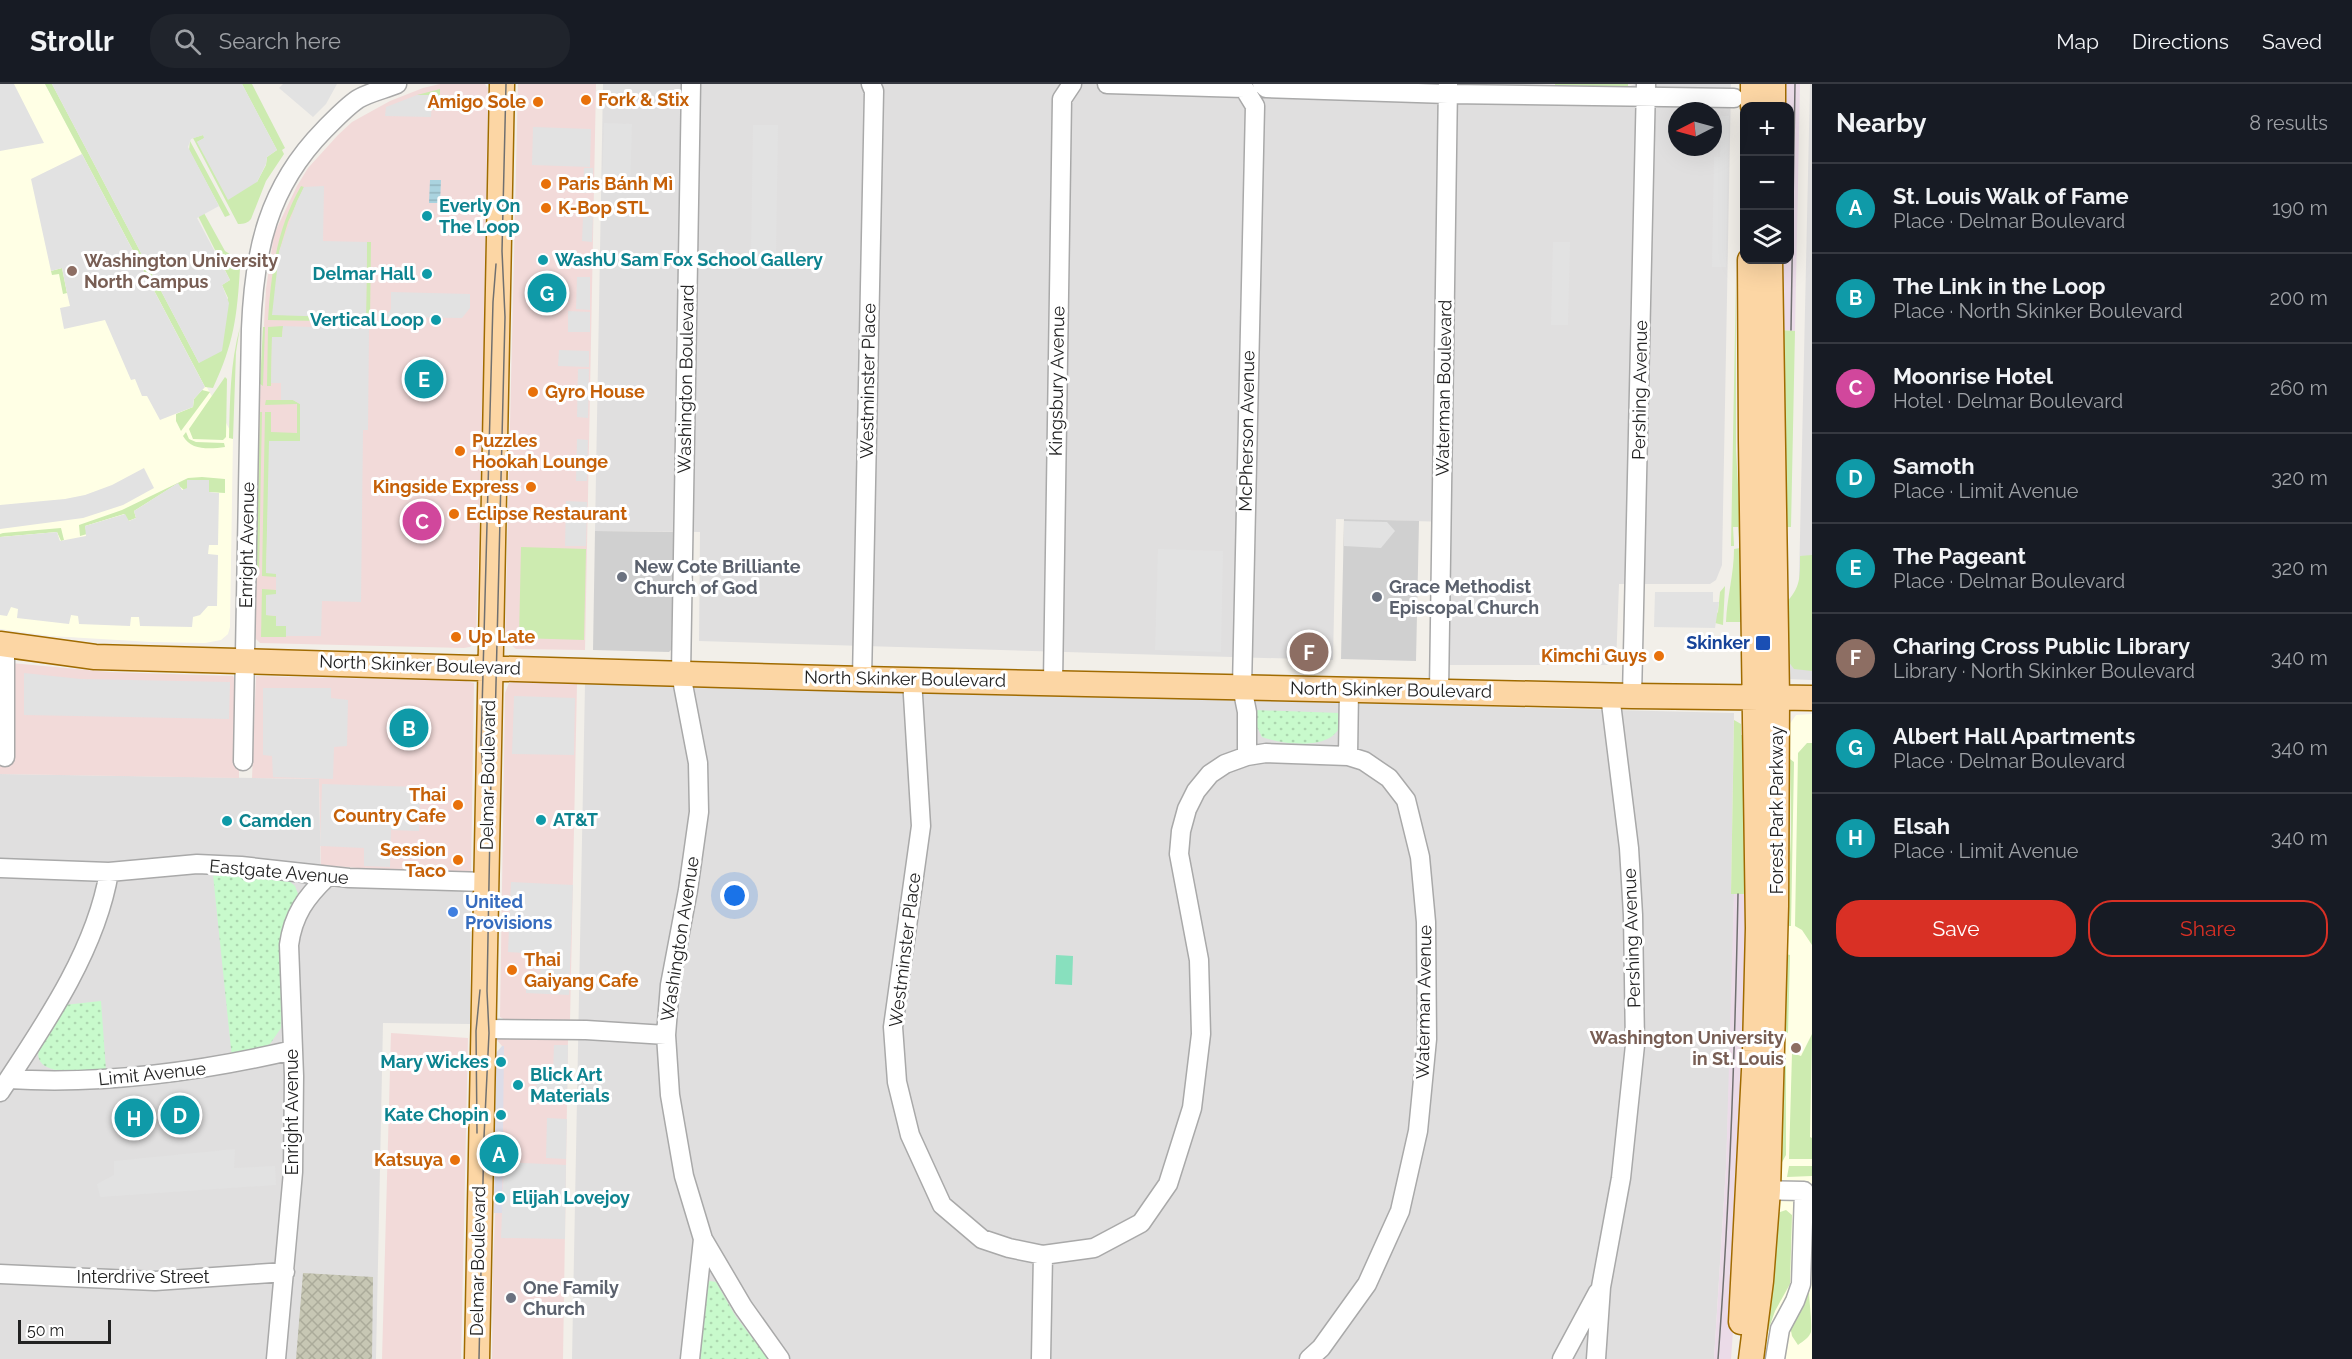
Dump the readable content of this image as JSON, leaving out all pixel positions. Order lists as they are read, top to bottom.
{
  "streets": {
    "main road": ["North Skinker Boulevard", "Delmar Boulevard", "Forest Park Parkway"],
    "street": [
      "Washington Boulevard",
      "Westminster Place",
      "Kingsbury Avenue",
      "Waterman Boulevard",
      "Pershing Avenue",
      "McPherson Avenue",
      "Enright Avenue",
      "Eastgate Avenue",
      "Washington Avenue",
      "Waterman Avenue",
      "Limit Avenue",
      "Interdrive Street"
    ]
  },
  "crossings": [
    ["Washington Boulevard", "North Skinker Boulevard"],
    ["Washington Boulevard", "Washington Avenue"],
    ["Westminster Place", "North Skinker Boulevard"],
    ["Kingsbury Avenue", "North Skinker Boulevard"],
    ["Waterman Boulevard", "North Skinker Boulevard"],
    ["Pershing Avenue", "North Skinker Boulevard"],
    ["McPherson Avenue", "North Skinker Boulevard"],
    ["McPherson Avenue", "Waterman Avenue"],
    ["Enright Avenue", "North Skinker Boulevard"],
    ["Enright Avenue", "Eastgate Avenue"],
    ["Enright Avenue", "Limit Avenue"],
    ["Enright Avenue", "Interdrive Street"],
    ["North Skinker Boulevard", "Delmar Boulevard"],
    ["North Skinker Boulevard", "Forest Park Parkway"],
    ["North Skinker Boulevard", "Washington Avenue"],
    ["Delmar Boulevard", "Eastgate Avenue"]
  ],
  "places": {
    "other": [
      "Fork & Stix",
      "Amigo Sole",
      "Paris Bánh Mì",
      "K-Bop STL",
      "Everly On The Loop",
      "WashU Sam Fox School Gallery",
      "Washington University North Campus",
      "Delmar Hall",
      "Vertical Loop",
      "Gyro House",
      "Puzzles Hookah Lounge",
      "Kingside Express",
      "Eclipse Restaurant",
      "New Cote Brilliante Church of God",
      "Grace Methodist Episcopal Church",
      "Up Late",
      "Kimchi Guys",
      "Thai Country Cafe",
      "AT&T",
      "Camden",
      "Session Taco",
      "United Provisions",
      "Thai Gaiyang Cafe",
      "Washington University in St. Louis",
      "Mary Wickes",
      "Blick Art Materials",
      "Kate Chopin",
      "Katsuya",
      "Elijah Lovejoy",
      "One Family Church"
    ],
    "transit": ["Skinker"]
  },
  "scale_bar": "50 m",
  "north": "left",
  "page": {
    "header": "Strollr",
    "search": "Search here",
    "nav": ["Map", "Directions", "Saved"],
    "heading": ["Nearby", "8 results"],
    "map_buttons": ["+", "−"],
    "list": [
      {
        "mark": "A",
        "name": "St. Louis Walk of Fame",
        "note": "Place · Delmar Boulevard",
        "value": "190 m"
      },
      {
        "mark": "B",
        "name": "The Link in the Loop",
        "note": "Place · North Skinker Boulevard",
        "value": "200 m"
      },
      {
        "mark": "C",
        "name": "Moonrise Hotel",
        "note": "Hotel · Delmar Boulevard",
        "value": "260 m"
      },
      {
        "mark": "D",
        "name": "Samoth",
        "note": "Place · Limit Avenue",
        "value": "320 m"
      },
      {
        "mark": "E",
        "name": "The Pageant",
        "note": "Place · Delmar Boulevard",
        "value": "320 m"
      },
      {
        "mark": "F",
        "name": "Charing Cross Public Library",
        "note": "Library · North Skinker Boulevard",
        "value": "340 m"
      },
      {
        "mark": "G",
        "name": "Albert Hall Apartments",
        "note": "Place · Delmar Boulevard",
        "value": "340 m"
      },
      {
        "mark": "H",
        "name": "Elsah",
        "note": "Place · Limit Avenue",
        "value": "340 m"
      }
    ],
    "pins": [
      "G",
      "E",
      "C",
      "F",
      "B",
      "D",
      "H",
      "A"
    ],
    "buttons": ["Save", "Share"],
    "scale": "50 m"
  }
}
